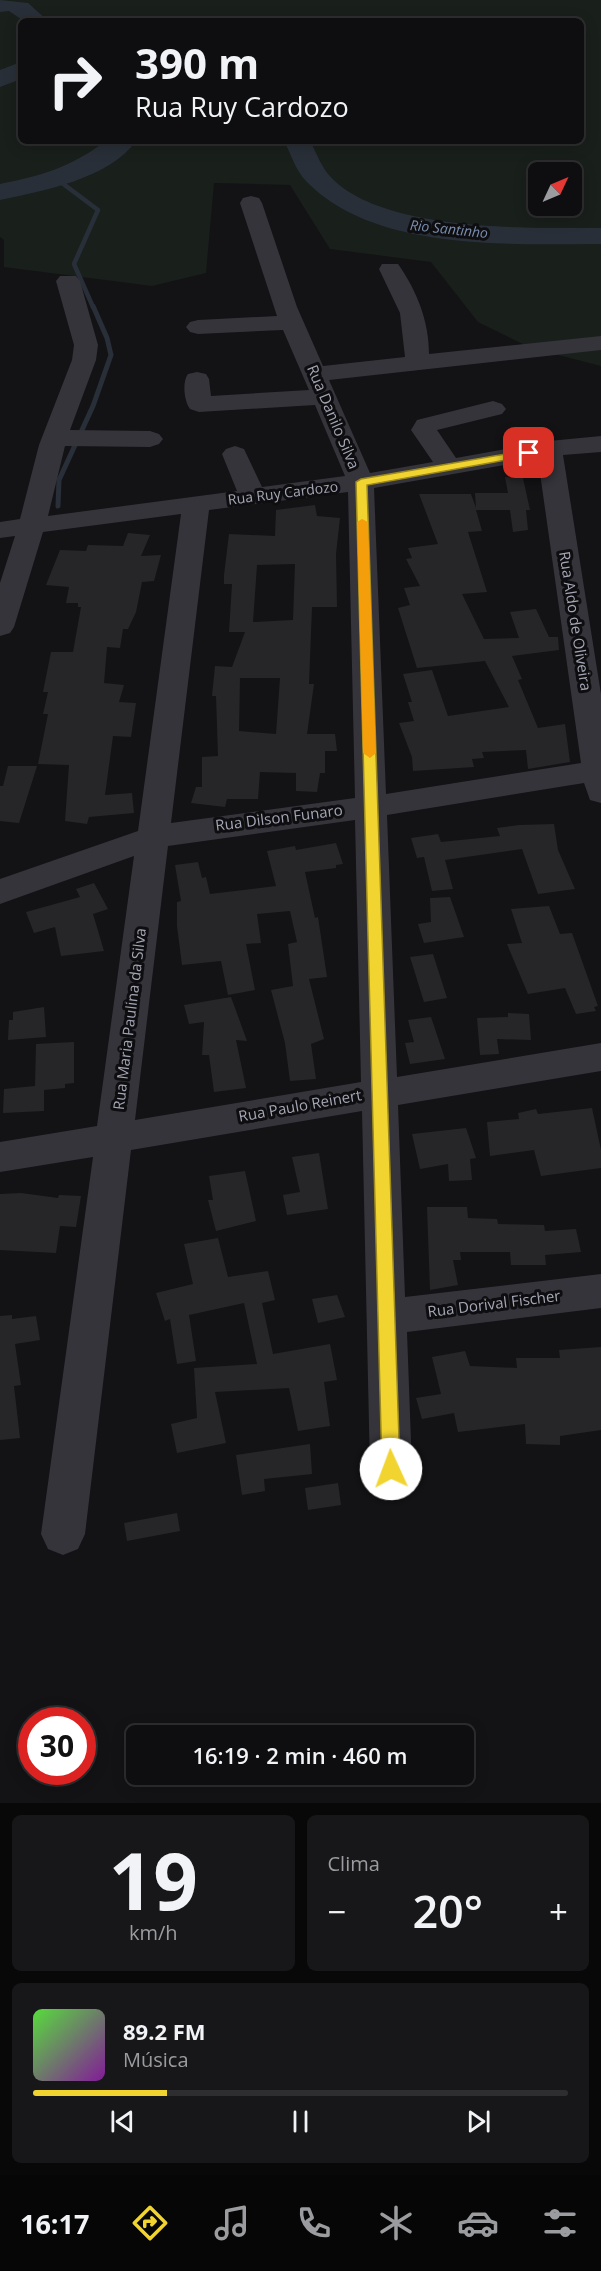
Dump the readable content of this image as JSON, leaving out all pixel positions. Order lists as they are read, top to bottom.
{
  "streets": {
    "street": [
      "Rua Danilo Silva",
      "Rua Ruy Cardozo",
      "Rua Aldo de Oliveira",
      "Rua Dilson Funaro",
      "Rua Maria Paulina da Silva",
      "Rua Paulo Reinert",
      "Rua Dorival Fischer"
    ]
  },
  "crossings": [
    ["Rua Danilo Silva", "Rua Ruy Cardozo"],
    ["Rua Danilo Silva", "Rua Dilson Funaro"],
    ["Rua Danilo Silva", "Rua Paulo Reinert"],
    ["Rua Danilo Silva", "Rua Dorival Fischer"],
    ["Rua Ruy Cardozo", "Rua Aldo de Oliveira"],
    ["Rua Ruy Cardozo", "Rua Maria Paulina da Silva"],
    ["Rua Aldo de Oliveira", "Rua Dilson Funaro"],
    ["Rua Dilson Funaro", "Rua Maria Paulina da Silva"],
    ["Rua Maria Paulina da Silva", "Rua Paulo Reinert"]
  ],
  "water": ["Rio Santinho"],
  "north": "top right",
  "page": {
    "turn": ["390 m", "Rua Ruy Cardozo"],
    "limit": "30",
    "trip": "16:19 · 2 min · 460 m",
    "tile": [
      ["19", "km/h"],
      "Clima"
    ],
    "heat": ["−", "20°", "+"],
    "song": ["89.2 FM", "Música"],
    "tabs": "16:17"
  }
}
